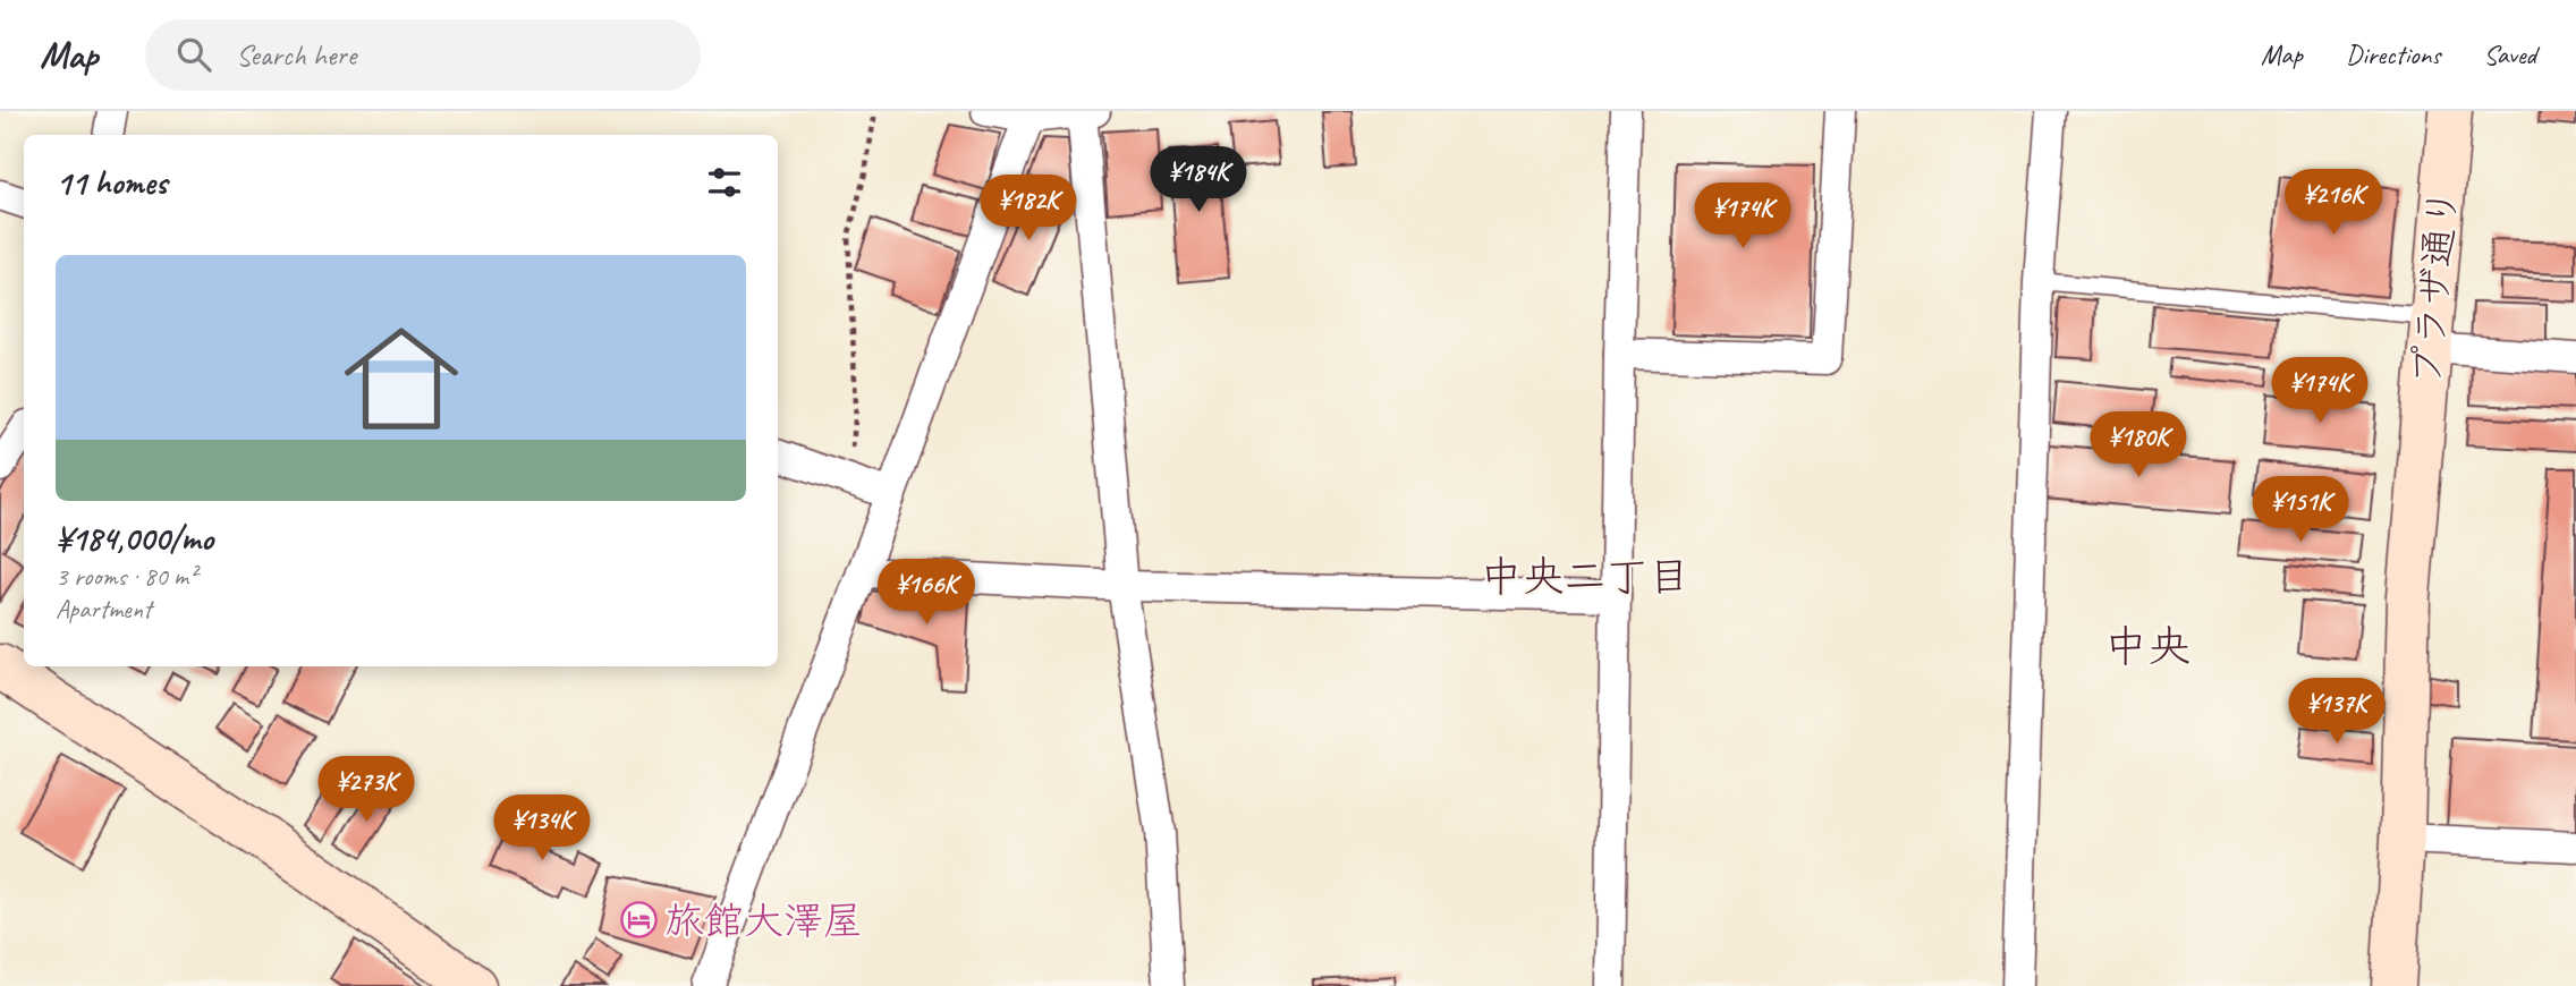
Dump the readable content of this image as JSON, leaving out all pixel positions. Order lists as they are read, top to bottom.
{
  "streets": {
    "street": ["プラザ通り"]
  },
  "districts": ["中央二丁目", "中央"],
  "places": {
    "hotel": ["旅館大澤屋"]
  },
  "page": {
    "header": "Map",
    "search": "Search here",
    "nav": ["Map", "Directions", "Saved"],
    "heading": "11 homes",
    "price": [
      "¥184K",
      "¥216K",
      "¥182K",
      "¥174K",
      "¥174K",
      "¥180K",
      "¥151K",
      "¥166K",
      "¥137K",
      "¥273K",
      "¥134K"
    ],
    "list": [
      {
        "name": "¥184,000/mo",
        "note": "3 rooms · 80 m² · Apartment"
      }
    ]
  }
}
